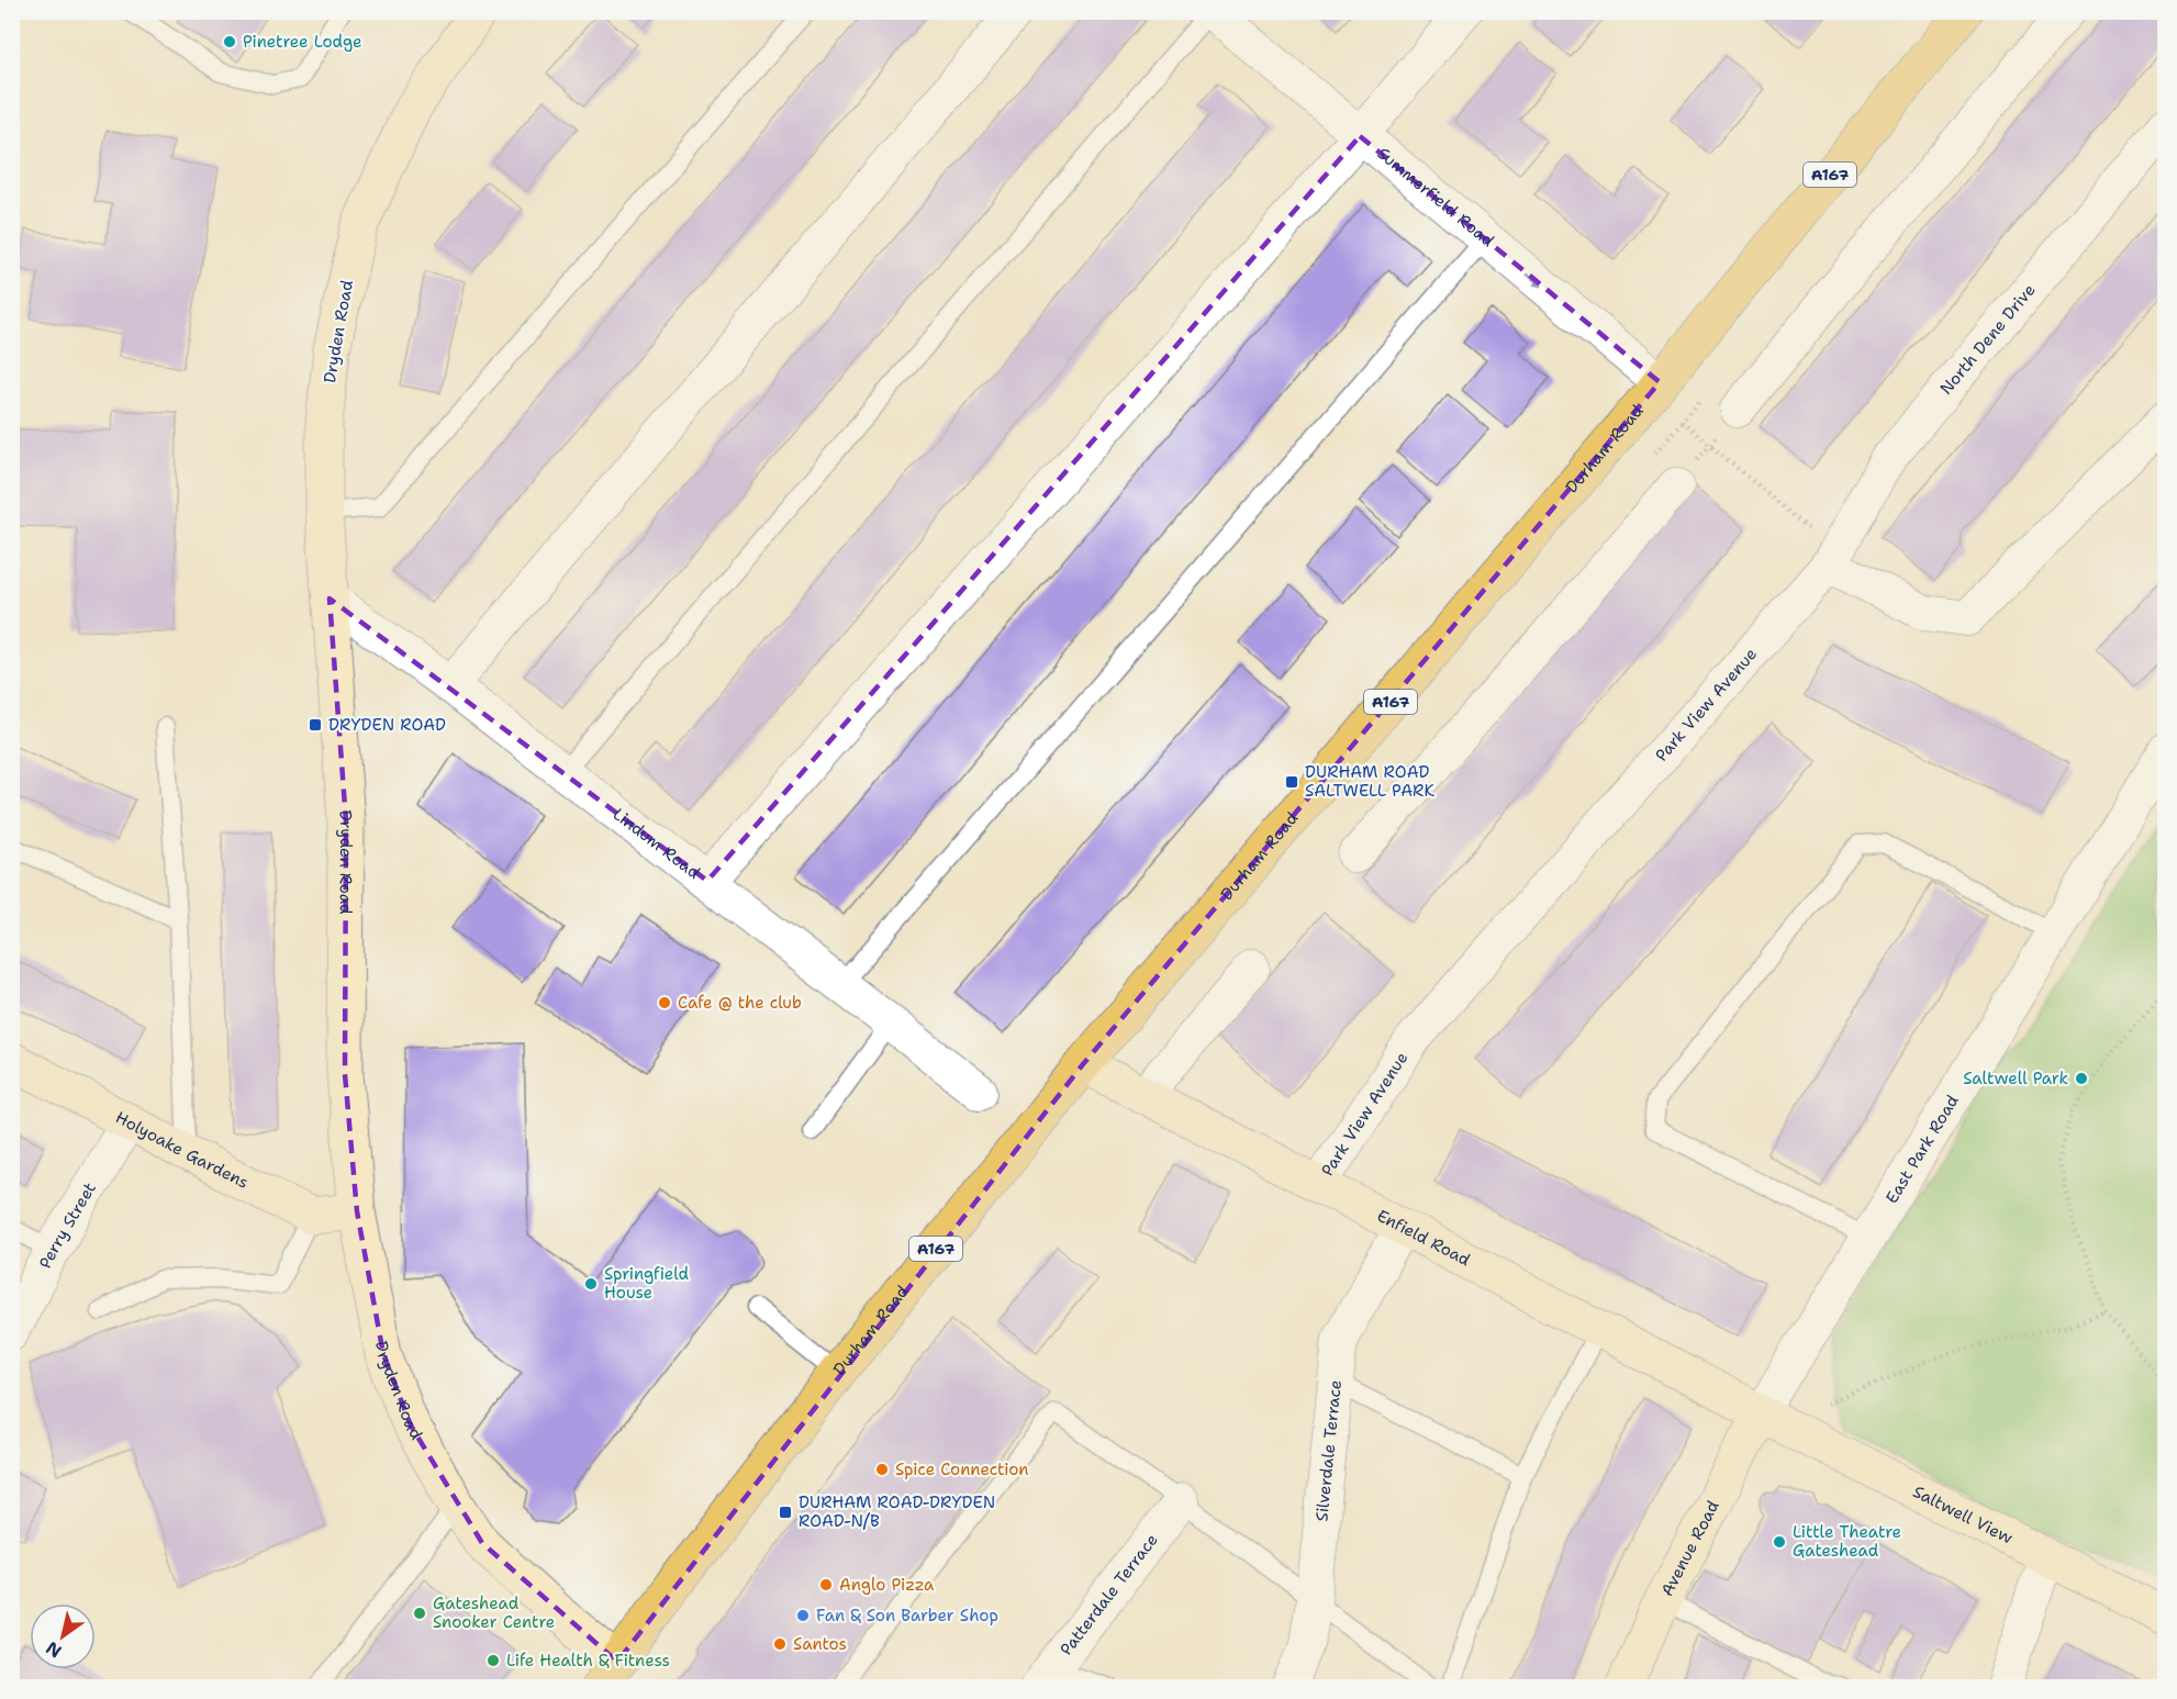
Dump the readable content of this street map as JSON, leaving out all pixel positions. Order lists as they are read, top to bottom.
{
  "streets": {
    "main road": ["A167", "Durham Road"],
    "street": [
      "Summerfield Road",
      "Dryden Road",
      "North Dene Drive",
      "Park View Avenue",
      "Lindum Road",
      "Holyoake Gardens",
      "East Park Road",
      "Perry Street",
      "Enfield Road",
      "Silverdale Terrace",
      "Saltwell View",
      "Avenue Road",
      "Patterdale Terrace"
    ]
  },
  "crossings": [
    ["Summerfield Road", "Durham Road"],
    ["Dryden Road", "Durham Road"],
    ["Dryden Road", "Lindum Road"],
    ["North Dene Drive", "Park View Avenue"],
    ["Durham Road", "Enfield Road"],
    ["Park View Avenue", "Enfield Road"],
    ["Holyoake Gardens", "Perry Street"],
    ["East Park Road", "Enfield Road"],
    ["East Park Road", "Saltwell View"],
    ["East Park Road", "Avenue Road"],
    ["Enfield Road", "Silverdale Terrace"],
    ["Enfield Road", "Saltwell View"],
    ["Enfield Road", "Avenue Road"],
    ["Saltwell View", "Avenue Road"]
  ],
  "one_way": ["Summerfield Road"],
  "places": {
    "other": [
      "Pinetree Lodge",
      "Cafe @ the club",
      "Saltwell Park",
      "Springfield House",
      "Spice Connection",
      "Little Theatre Gateshead",
      "Anglo Pizza",
      "Gateshead Snooker Centre",
      "Fan & Son Barber Shop",
      "Santos",
      "Life Health & Fitness"
    ],
    "transit": ["DRYDEN ROAD", "DURHAM ROAD SALTWELL PARK", "DURHAM ROAD-DRYDEN ROAD-N/B"]
  },
  "north": "bottom left"
}
